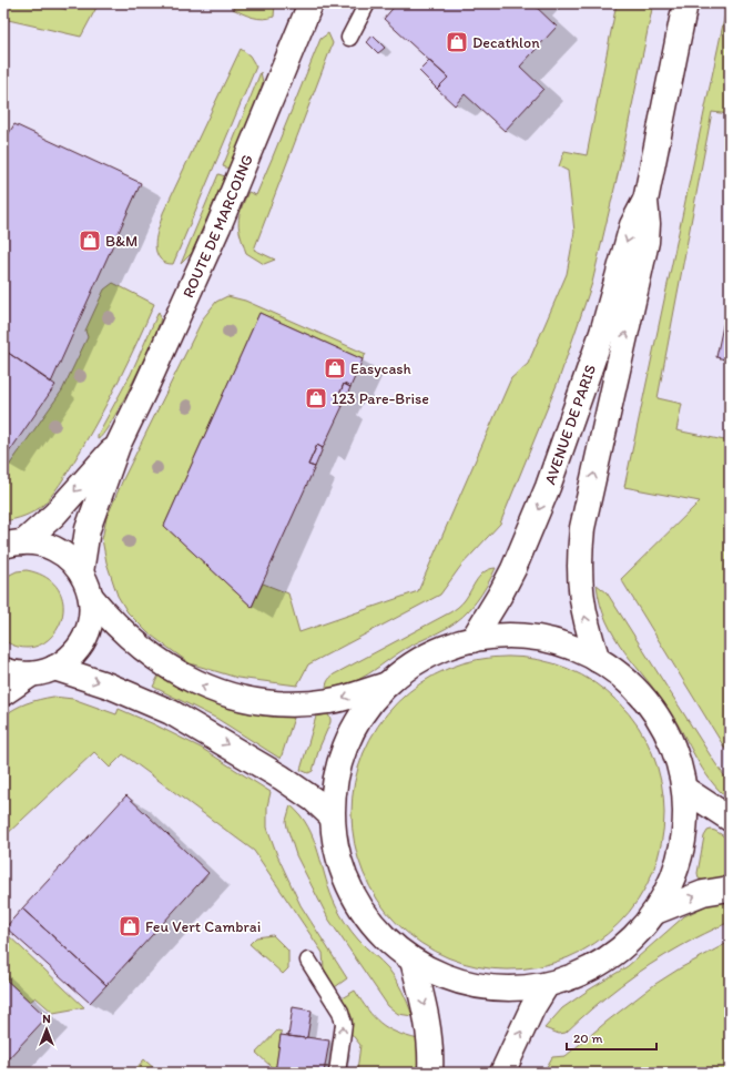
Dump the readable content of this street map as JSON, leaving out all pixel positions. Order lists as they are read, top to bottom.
{
  "streets": {
    "main road": ["ROUTE DE MARCOING", "AVENUE DE PARIS"]
  },
  "places": {
    "shop": [
      "Decathlon",
      "B&M",
      "Easycash",
      "123 Pare-Brise",
      "Feu Vert Cambrai"
    ]
  },
  "scale_bar": "20 m",
  "north": "top"
}
